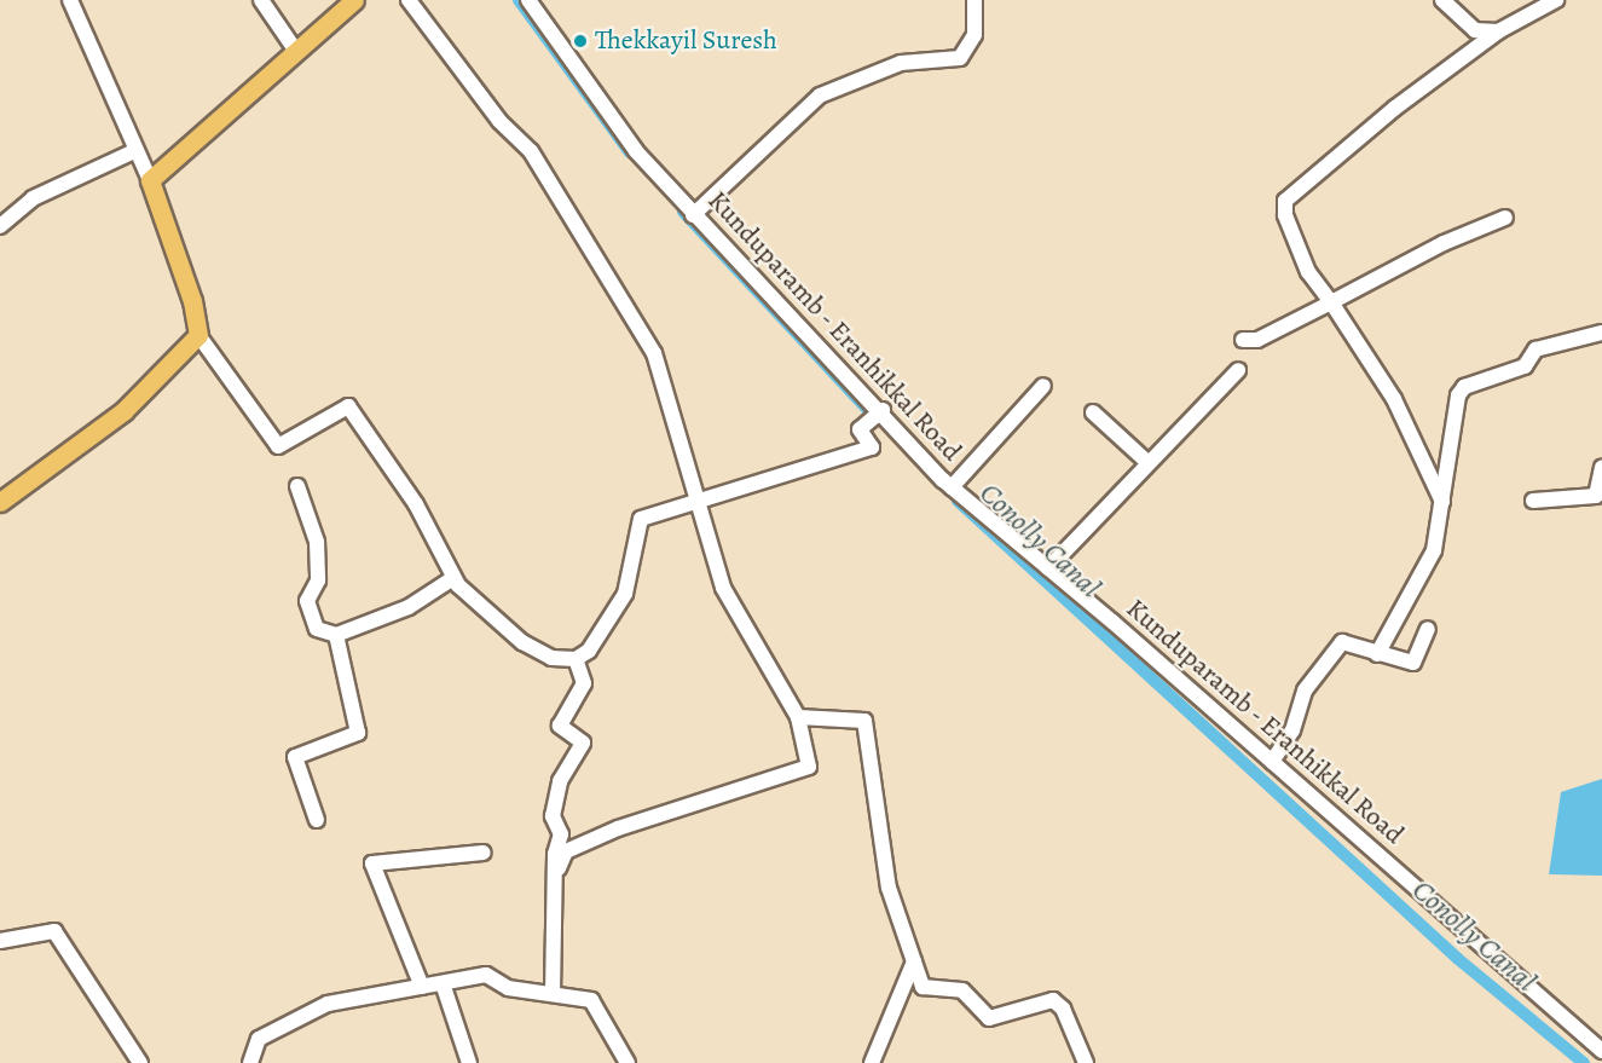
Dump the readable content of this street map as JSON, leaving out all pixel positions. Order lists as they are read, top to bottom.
{
  "streets": {
    "street": ["Kunduparamb - Eranhikkal Road"]
  },
  "water": ["Conolly Canal"],
  "places": ["Thekkayil Suresh"]
}
